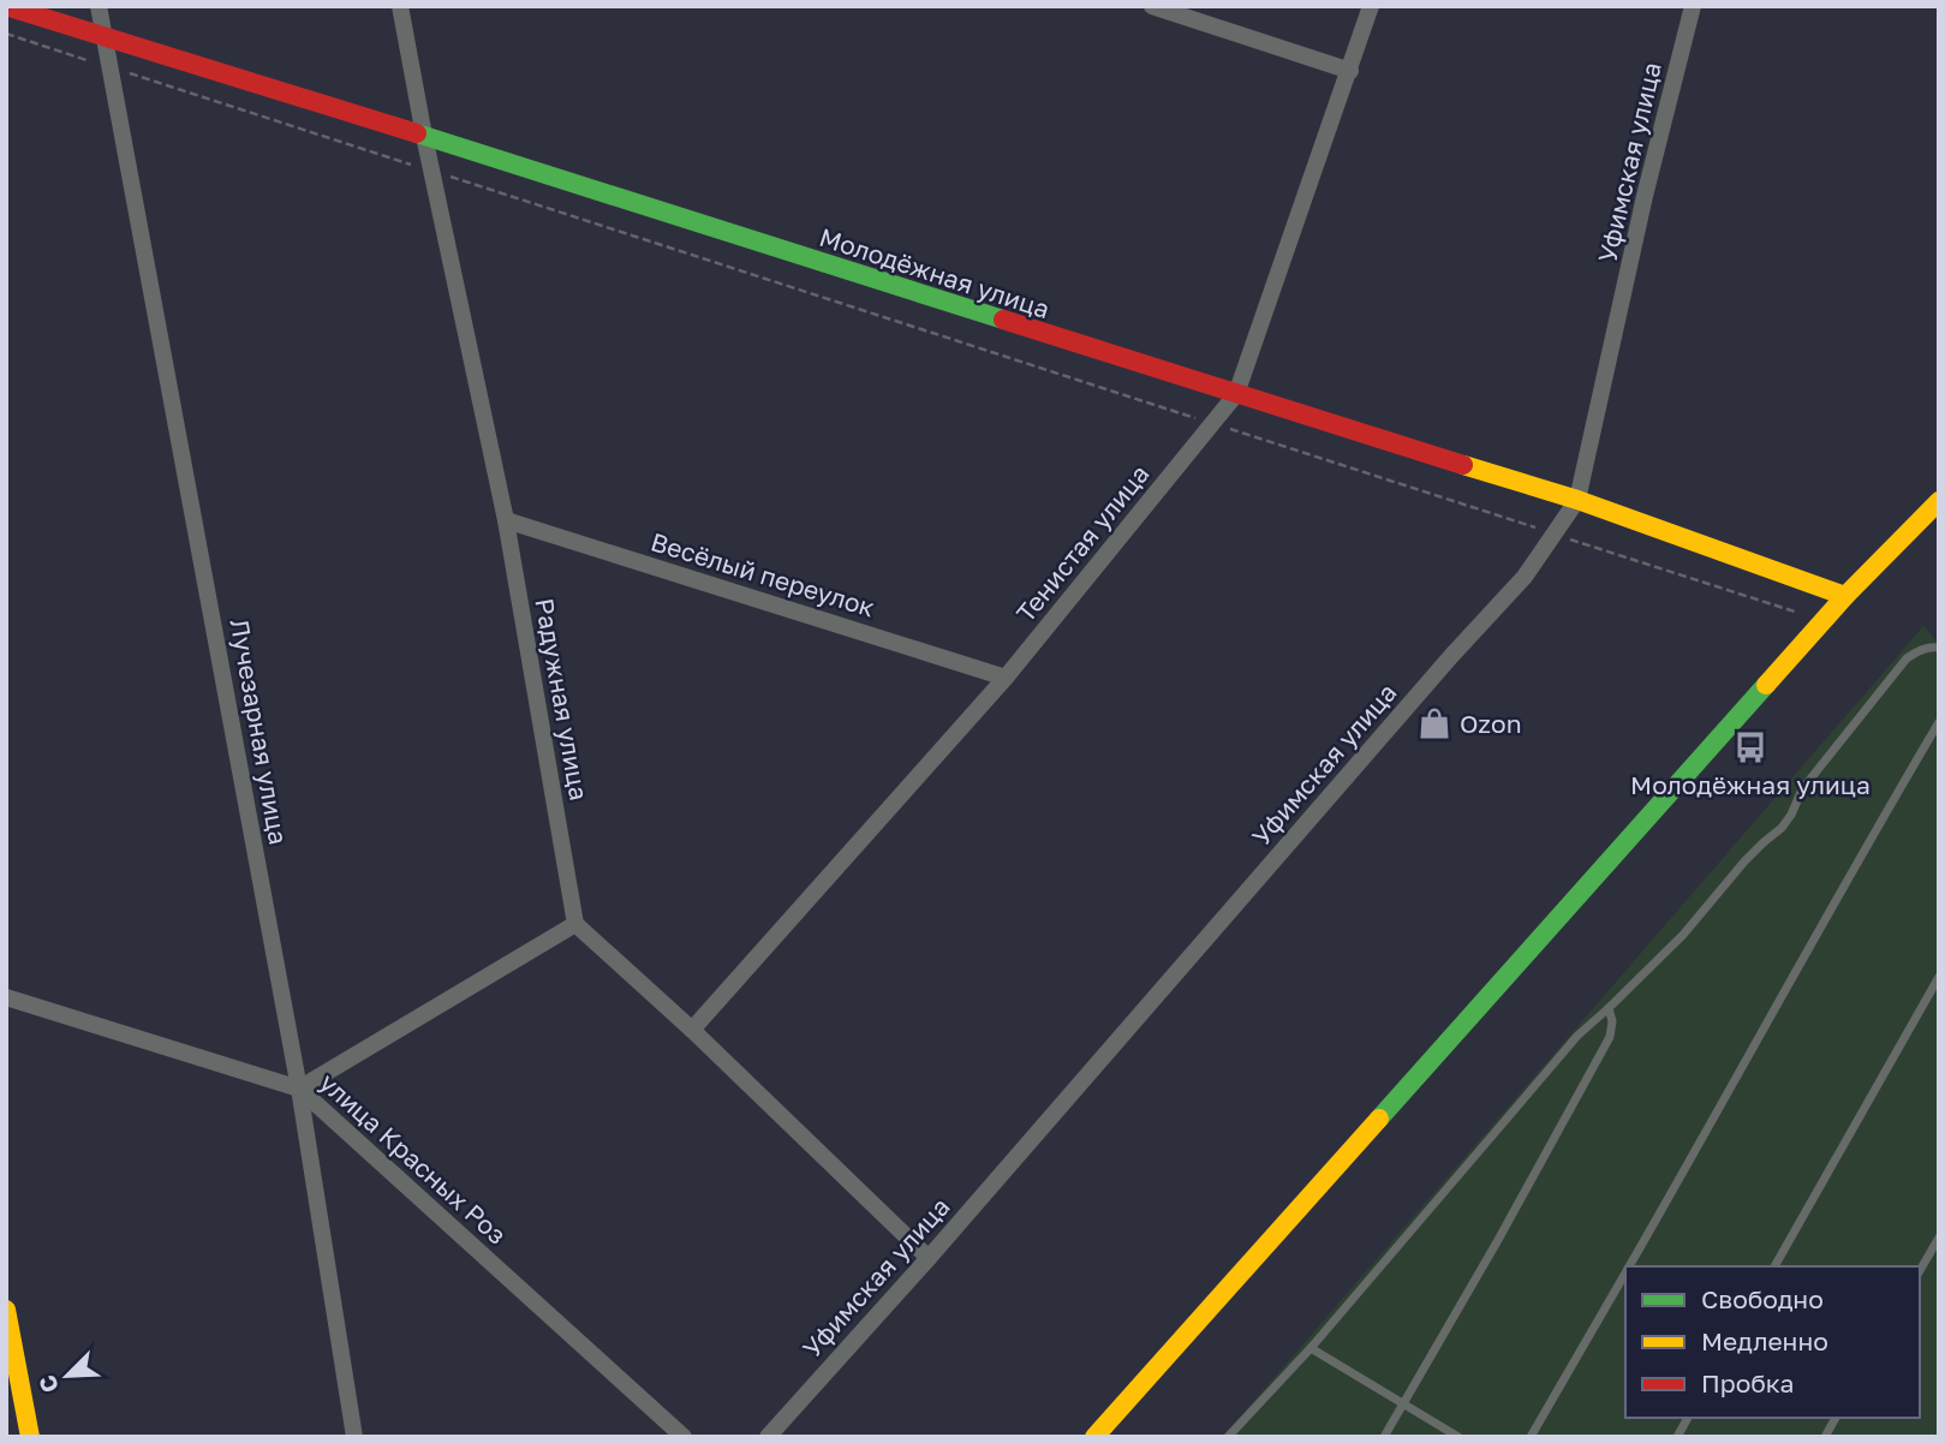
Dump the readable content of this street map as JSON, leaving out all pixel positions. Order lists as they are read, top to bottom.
{
  "streets": {
    "street": [
      "Уфимская улица",
      "Молодёжная улица",
      "Тенистая улица",
      "Весёлый переулок",
      "Радужная улица",
      "Лучезарная улица",
      "улица Красных Роз"
    ]
  },
  "crossings": [
    ["Уфимская улица", "Молодёжная улица"],
    ["Молодёжная улица", "Тенистая улица"],
    ["Молодёжная улица", "Радужная улица"],
    ["Молодёжная улица", "Лучезарная улица"],
    ["Тенистая улица", "Весёлый переулок"],
    ["Весёлый переулок", "Радужная улица"],
    ["Лучезарная улица", "улица Красных Роз"]
  ],
  "places": {
    "shop": ["Ozon"],
    "bus stop": ["Молодёжная улица"]
  },
  "legend": ["Свободно", "Медленно", "Пробка"],
  "north": "bottom left"
}
